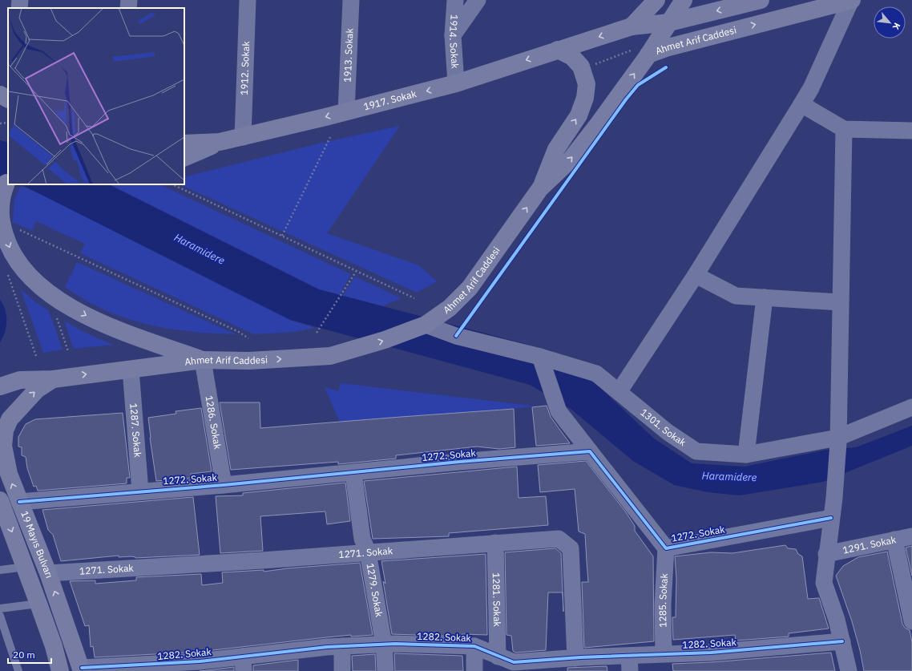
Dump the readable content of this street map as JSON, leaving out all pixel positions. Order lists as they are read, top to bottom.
{
  "streets": {
    "main road": ["Ahmet Arif Caddesi", "1917. Sokak", "19 Mayıs Bulvarı"],
    "street": [
      "1914. Sokak",
      "1913. Sokak",
      "1912. Sokak",
      "1286. Sokak",
      "1301. Sokak",
      "1287. Sokak",
      "1272. Sokak",
      "1291. Sokak",
      "1271. Sokak",
      "1279. Sokak",
      "1281. Sokak",
      "1285. Sokak",
      "1282. Sokak"
    ]
  },
  "crossings": [
    ["Ahmet Arif Caddesi", "1286. Sokak"],
    ["Ahmet Arif Caddesi", "1301. Sokak"],
    ["Ahmet Arif Caddesi", "1287. Sokak"],
    ["Ahmet Arif Caddesi", "19 Mayıs Bulvarı"],
    ["1914. Sokak", "1917. Sokak"],
    ["1913. Sokak", "1917. Sokak"],
    ["1912. Sokak", "1917. Sokak"],
    ["1286. Sokak", "1272. Sokak"],
    ["1287. Sokak", "1272. Sokak"],
    ["1272. Sokak", "19 Mayıs Bulvarı"],
    ["1272. Sokak", "1279. Sokak"],
    ["1272. Sokak", "1285. Sokak"],
    ["19 Mayıs Bulvarı", "1271. Sokak"],
    ["19 Mayıs Bulvarı", "1282. Sokak"],
    ["1271. Sokak", "1279. Sokak"],
    ["1271. Sokak", "1281. Sokak"],
    ["1271. Sokak", "1282. Sokak"],
    ["1279. Sokak", "1282. Sokak"],
    ["1281. Sokak", "1282. Sokak"],
    ["1285. Sokak", "1282. Sokak"]
  ],
  "one_way": ["Ahmet Arif Caddesi", "1917. Sokak"],
  "water": ["Haramidere"],
  "scale_bar": "20 m",
  "north": "bottom right"
}
